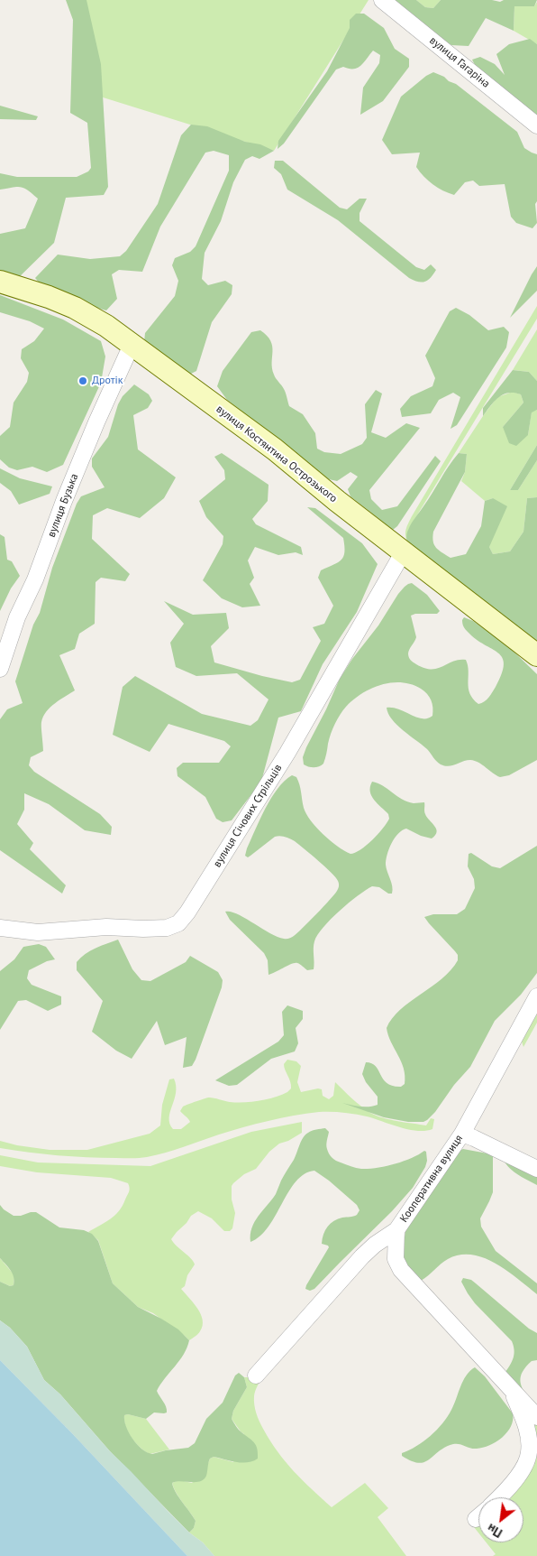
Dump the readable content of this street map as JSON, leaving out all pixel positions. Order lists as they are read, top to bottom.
{
  "streets": {
    "street": [
      "вулиця Гагаріна",
      "вулиця Костянтина Острозького",
      "вулиця Бузька",
      "вулиця Січових Стрільців",
      "Кооперативна вулиця"
    ]
  },
  "crossings": [
    ["вулиця Костянтина Острозького", "вулиця Бузька"],
    ["вулиця Костянтина Острозького", "вулиця Січових Стрільців"]
  ],
  "places": ["Дротік"],
  "north": "bottom left"
}
